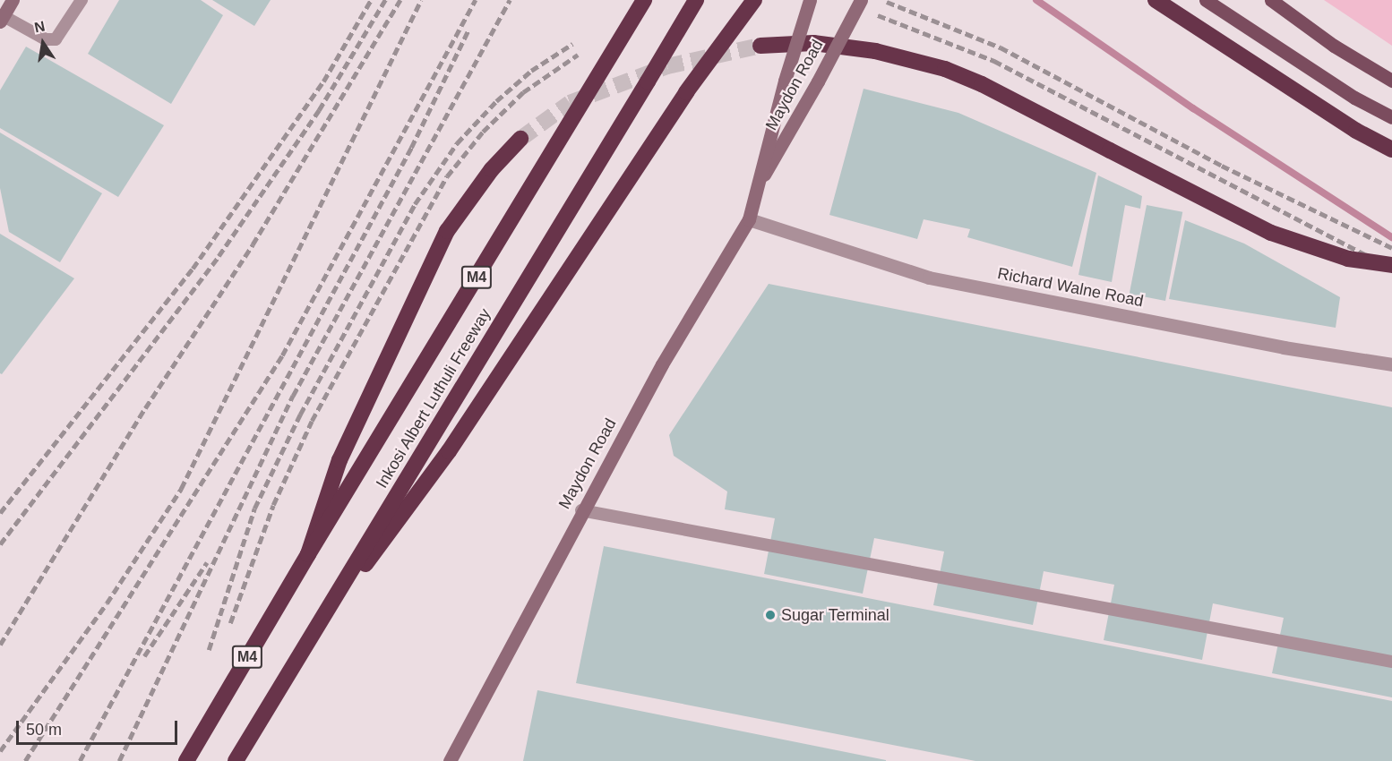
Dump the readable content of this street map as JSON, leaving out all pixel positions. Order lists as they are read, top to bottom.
{
  "streets": {
    "highway": ["M4", "Inkosi Albert Luthuli Freeway"],
    "street": ["Maydon Road", "Richard Walne Road"]
  },
  "crossings": [
    ["Maydon Road", "Richard Walne Road"]
  ],
  "places": ["Sugar Terminal"],
  "scale_bar": "50 m",
  "north": "top"
}
